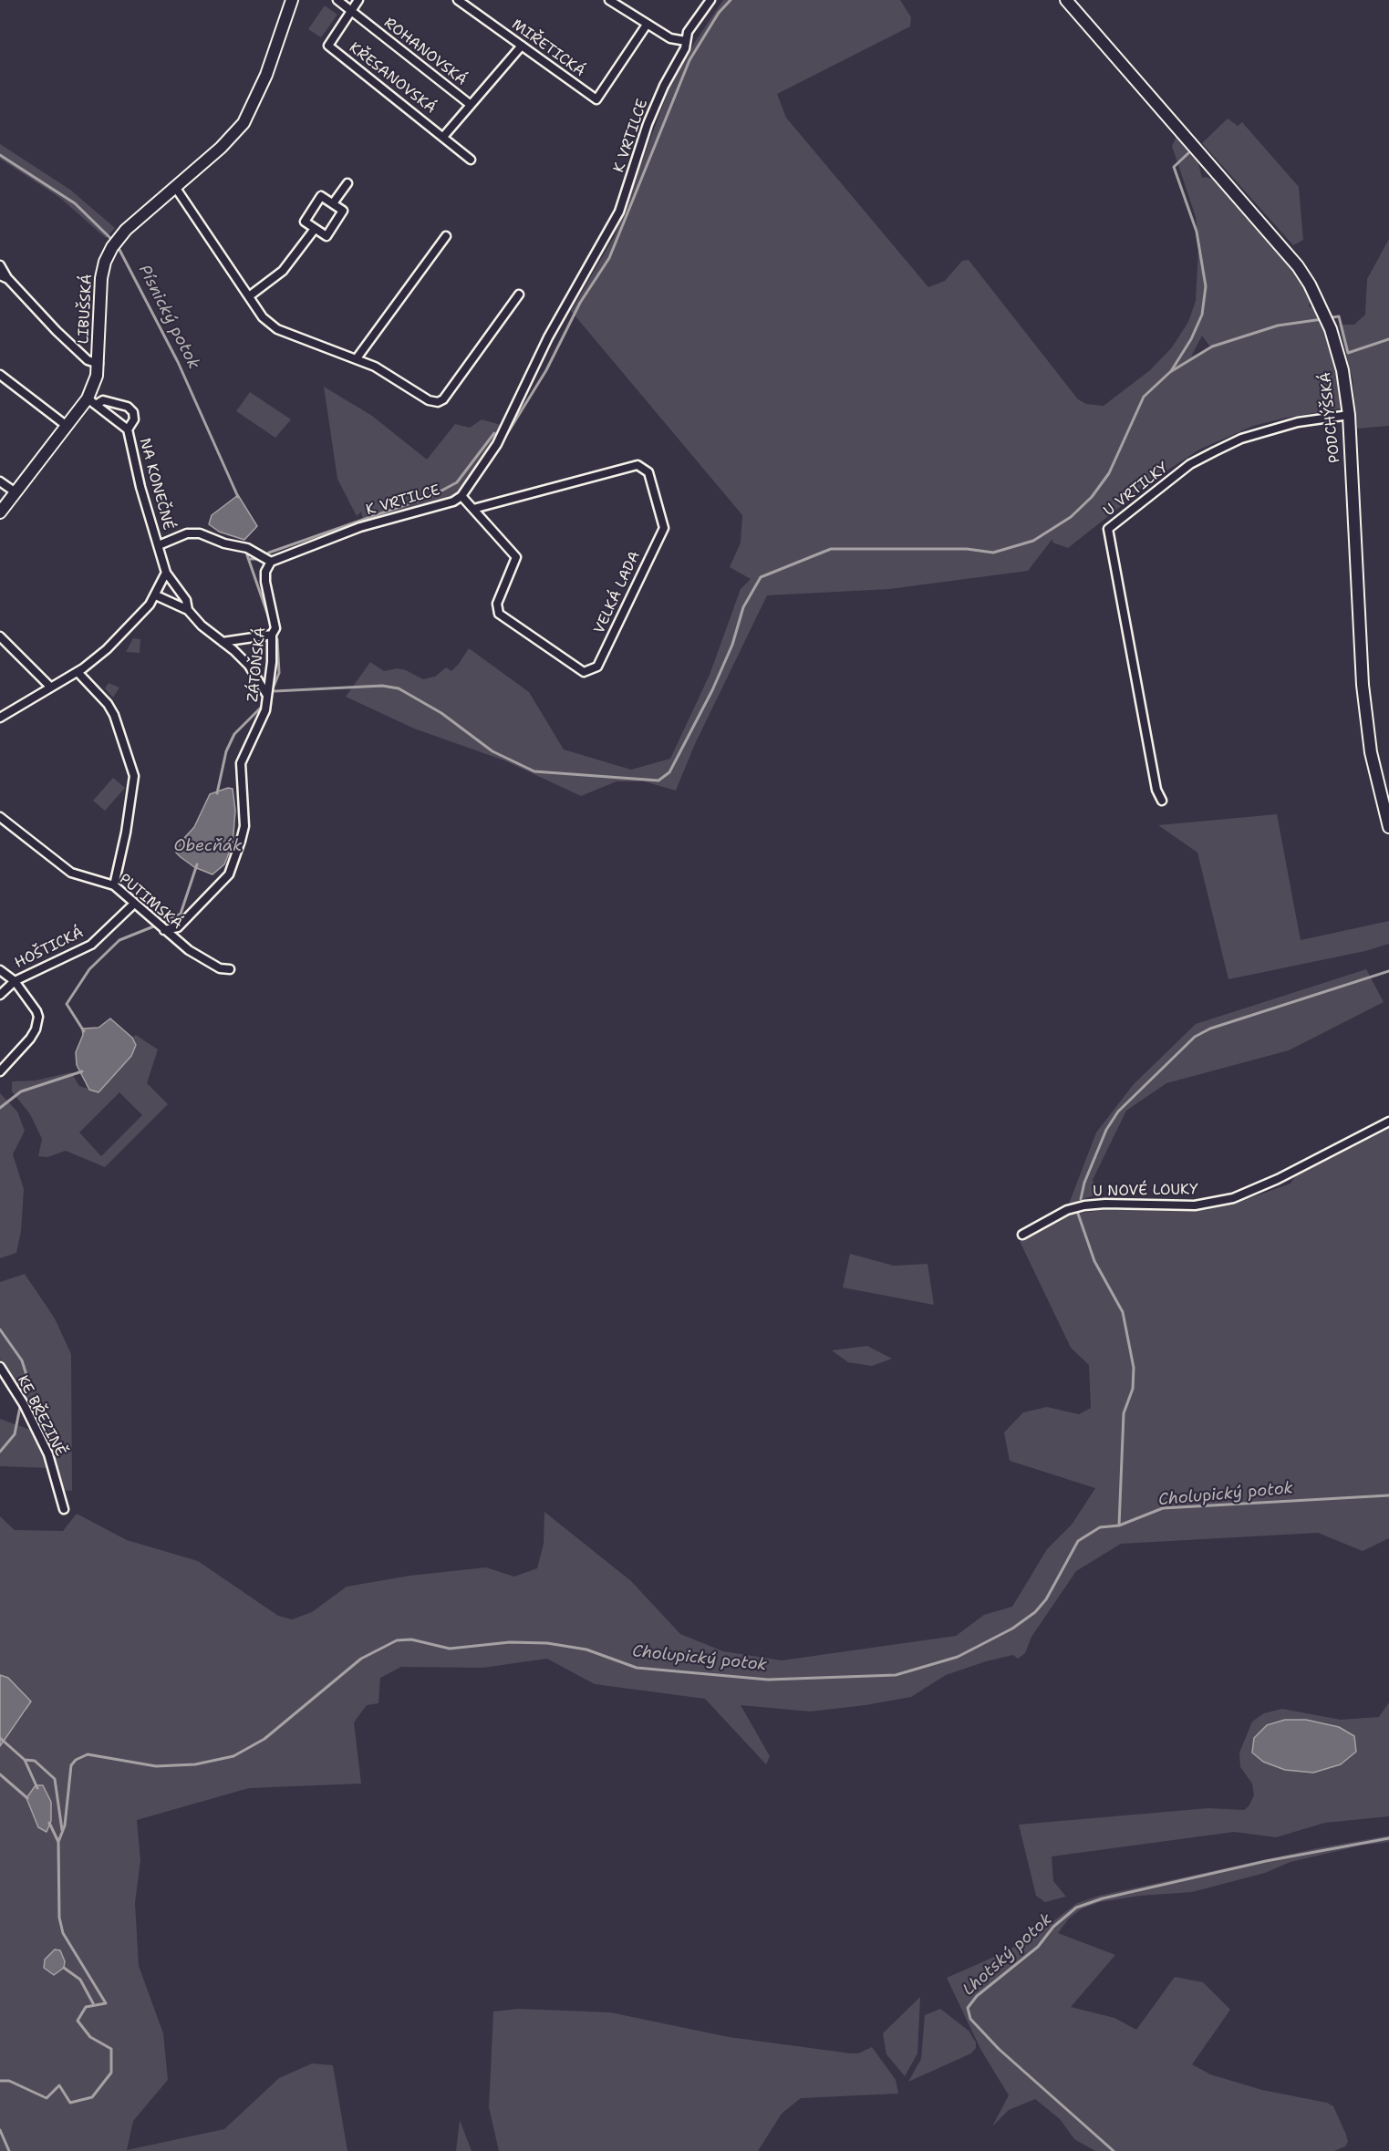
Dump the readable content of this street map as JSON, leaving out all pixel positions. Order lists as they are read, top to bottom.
{
  "streets": {
    "street": [
      "MIŘETICKÁ",
      "ROHANOVSKÁ",
      "KŘESANOVSKÁ",
      "K VRTILCE",
      "LIBUŠSKÁ",
      "PODCHÝŠSKÁ",
      "NA KONEČNÉ",
      "U VRTILKY",
      "VELKÁ LADA",
      "ZÁTOŇSKÁ",
      "PUTIMSKÁ",
      "HOŠTICKÁ",
      "U NOVÉ LOUKY",
      "KE BŘEZINĚ"
    ]
  },
  "crossings": [
    ["ROHANOVSKÁ", "KŘESANOVSKÁ"],
    ["K VRTILCE", "VELKÁ LADA"],
    ["K VRTILCE", "ZÁTOŇSKÁ"],
    ["LIBUŠSKÁ", "NA KONEČNÉ"],
    ["PODCHÝŠSKÁ", "U VRTILKY"],
    ["ZÁTOŇSKÁ", "PUTIMSKÁ"],
    ["PUTIMSKÁ", "HOŠTICKÁ"]
  ],
  "water": [
    "Písnický potok",
    "Obecňák",
    "Cholupický potok",
    "Lhotský potok"
  ]
}
